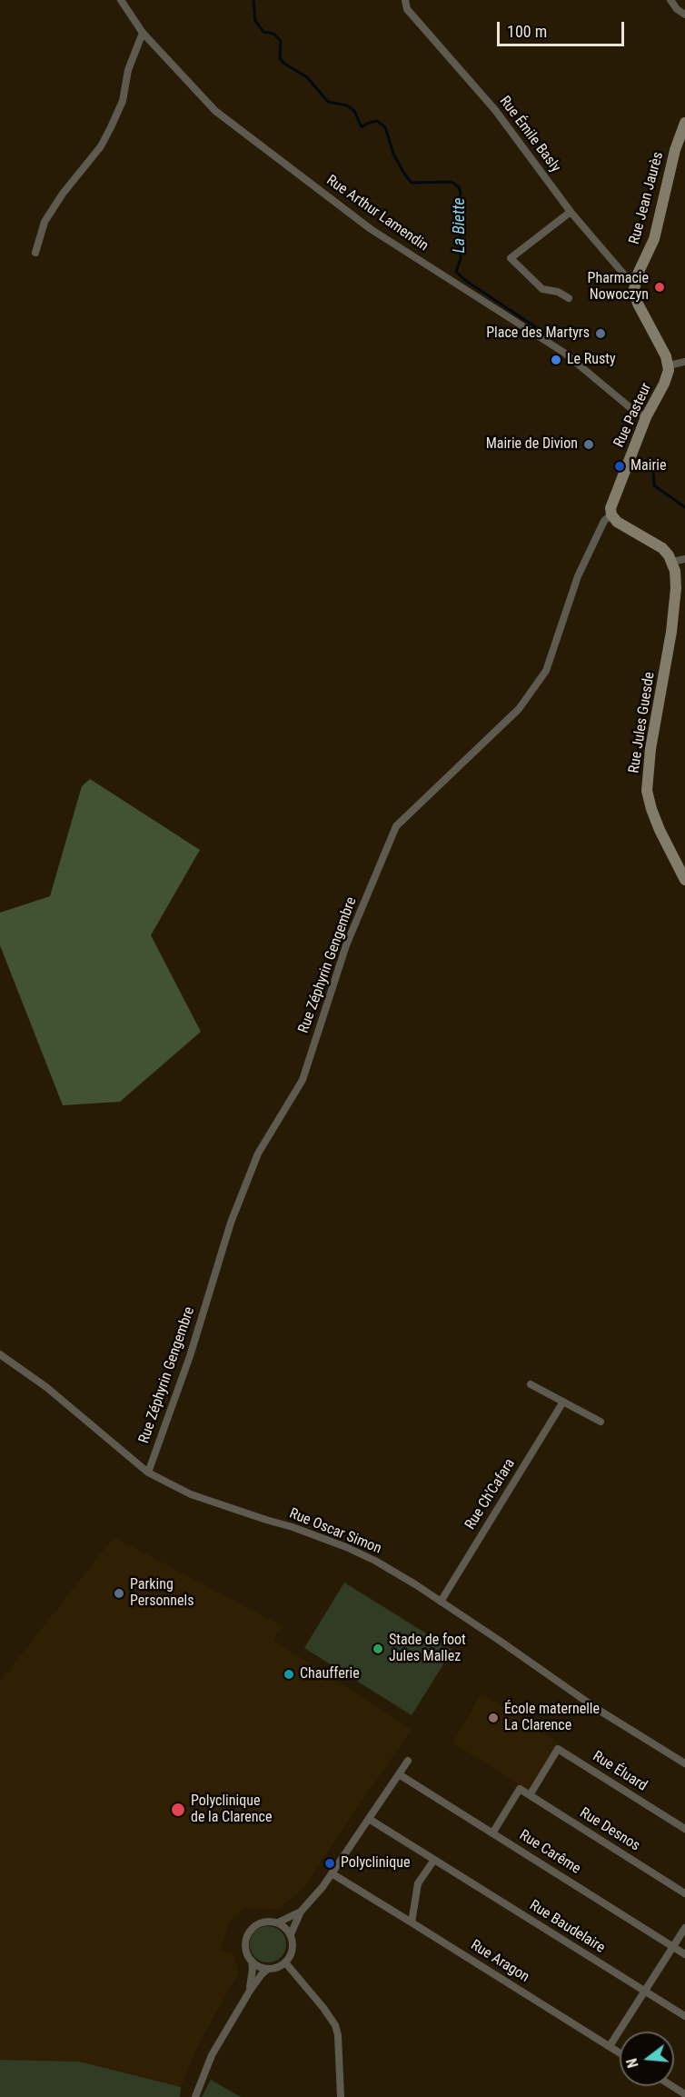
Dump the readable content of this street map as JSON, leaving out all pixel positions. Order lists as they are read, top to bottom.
{
  "streets": {
    "main road": ["Rue Jean Jaurès", "Rue Pasteur", "Rue Jules Guesde"],
    "street": [
      "Rue Émile Basly",
      "Rue Arthur Lamendin",
      "Rue Zéphyrin Gengembre",
      "Rue Ch'Cafara",
      "Rue Oscar Simon",
      "Rue Éluard",
      "Rue Desnos",
      "Rue Carême",
      "Rue Baudelaire",
      "Rue Aragon"
    ]
  },
  "crossings": [
    ["Rue Émile Basly", "Rue Jean Jaurès"],
    ["Rue Arthur Lamendin", "Rue Pasteur"],
    ["Rue Pasteur", "Rue Zéphyrin Gengembre"],
    ["Rue Zéphyrin Gengembre", "Rue Oscar Simon"],
    ["Rue Ch'Cafara", "Rue Oscar Simon"],
    ["Rue Éluard", "Rue Desnos"],
    ["Rue Desnos", "Rue Carême"]
  ],
  "water": ["La Biette"],
  "places": [
    "Pharmacie Nowoczyn",
    "Place des Martyrs",
    "Le Rusty",
    "Mairie de Divion",
    "Mairie",
    "Parking Personnels",
    "Stade de foot Jules Mallez",
    "Chaufferie",
    "École maternelle La Clarence",
    "Polyclinique de la Clarence",
    "Polyclinique"
  ],
  "scale_bar": "100 m",
  "north": "left"
}
